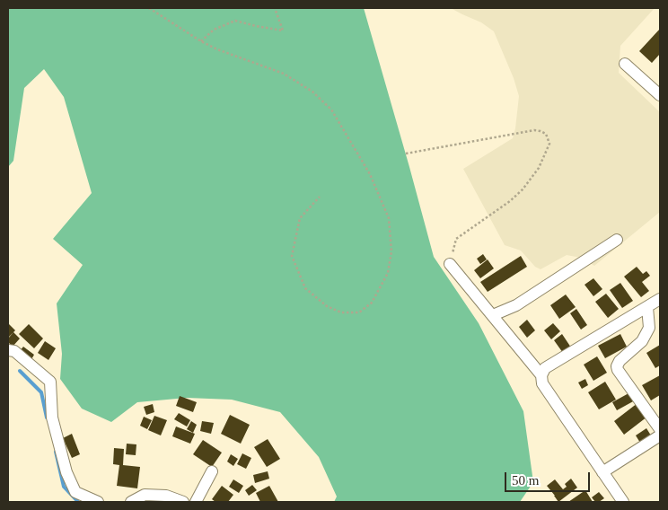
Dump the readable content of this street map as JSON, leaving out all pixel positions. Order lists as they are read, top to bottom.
{
  "scale_bar": "50 m"
}
